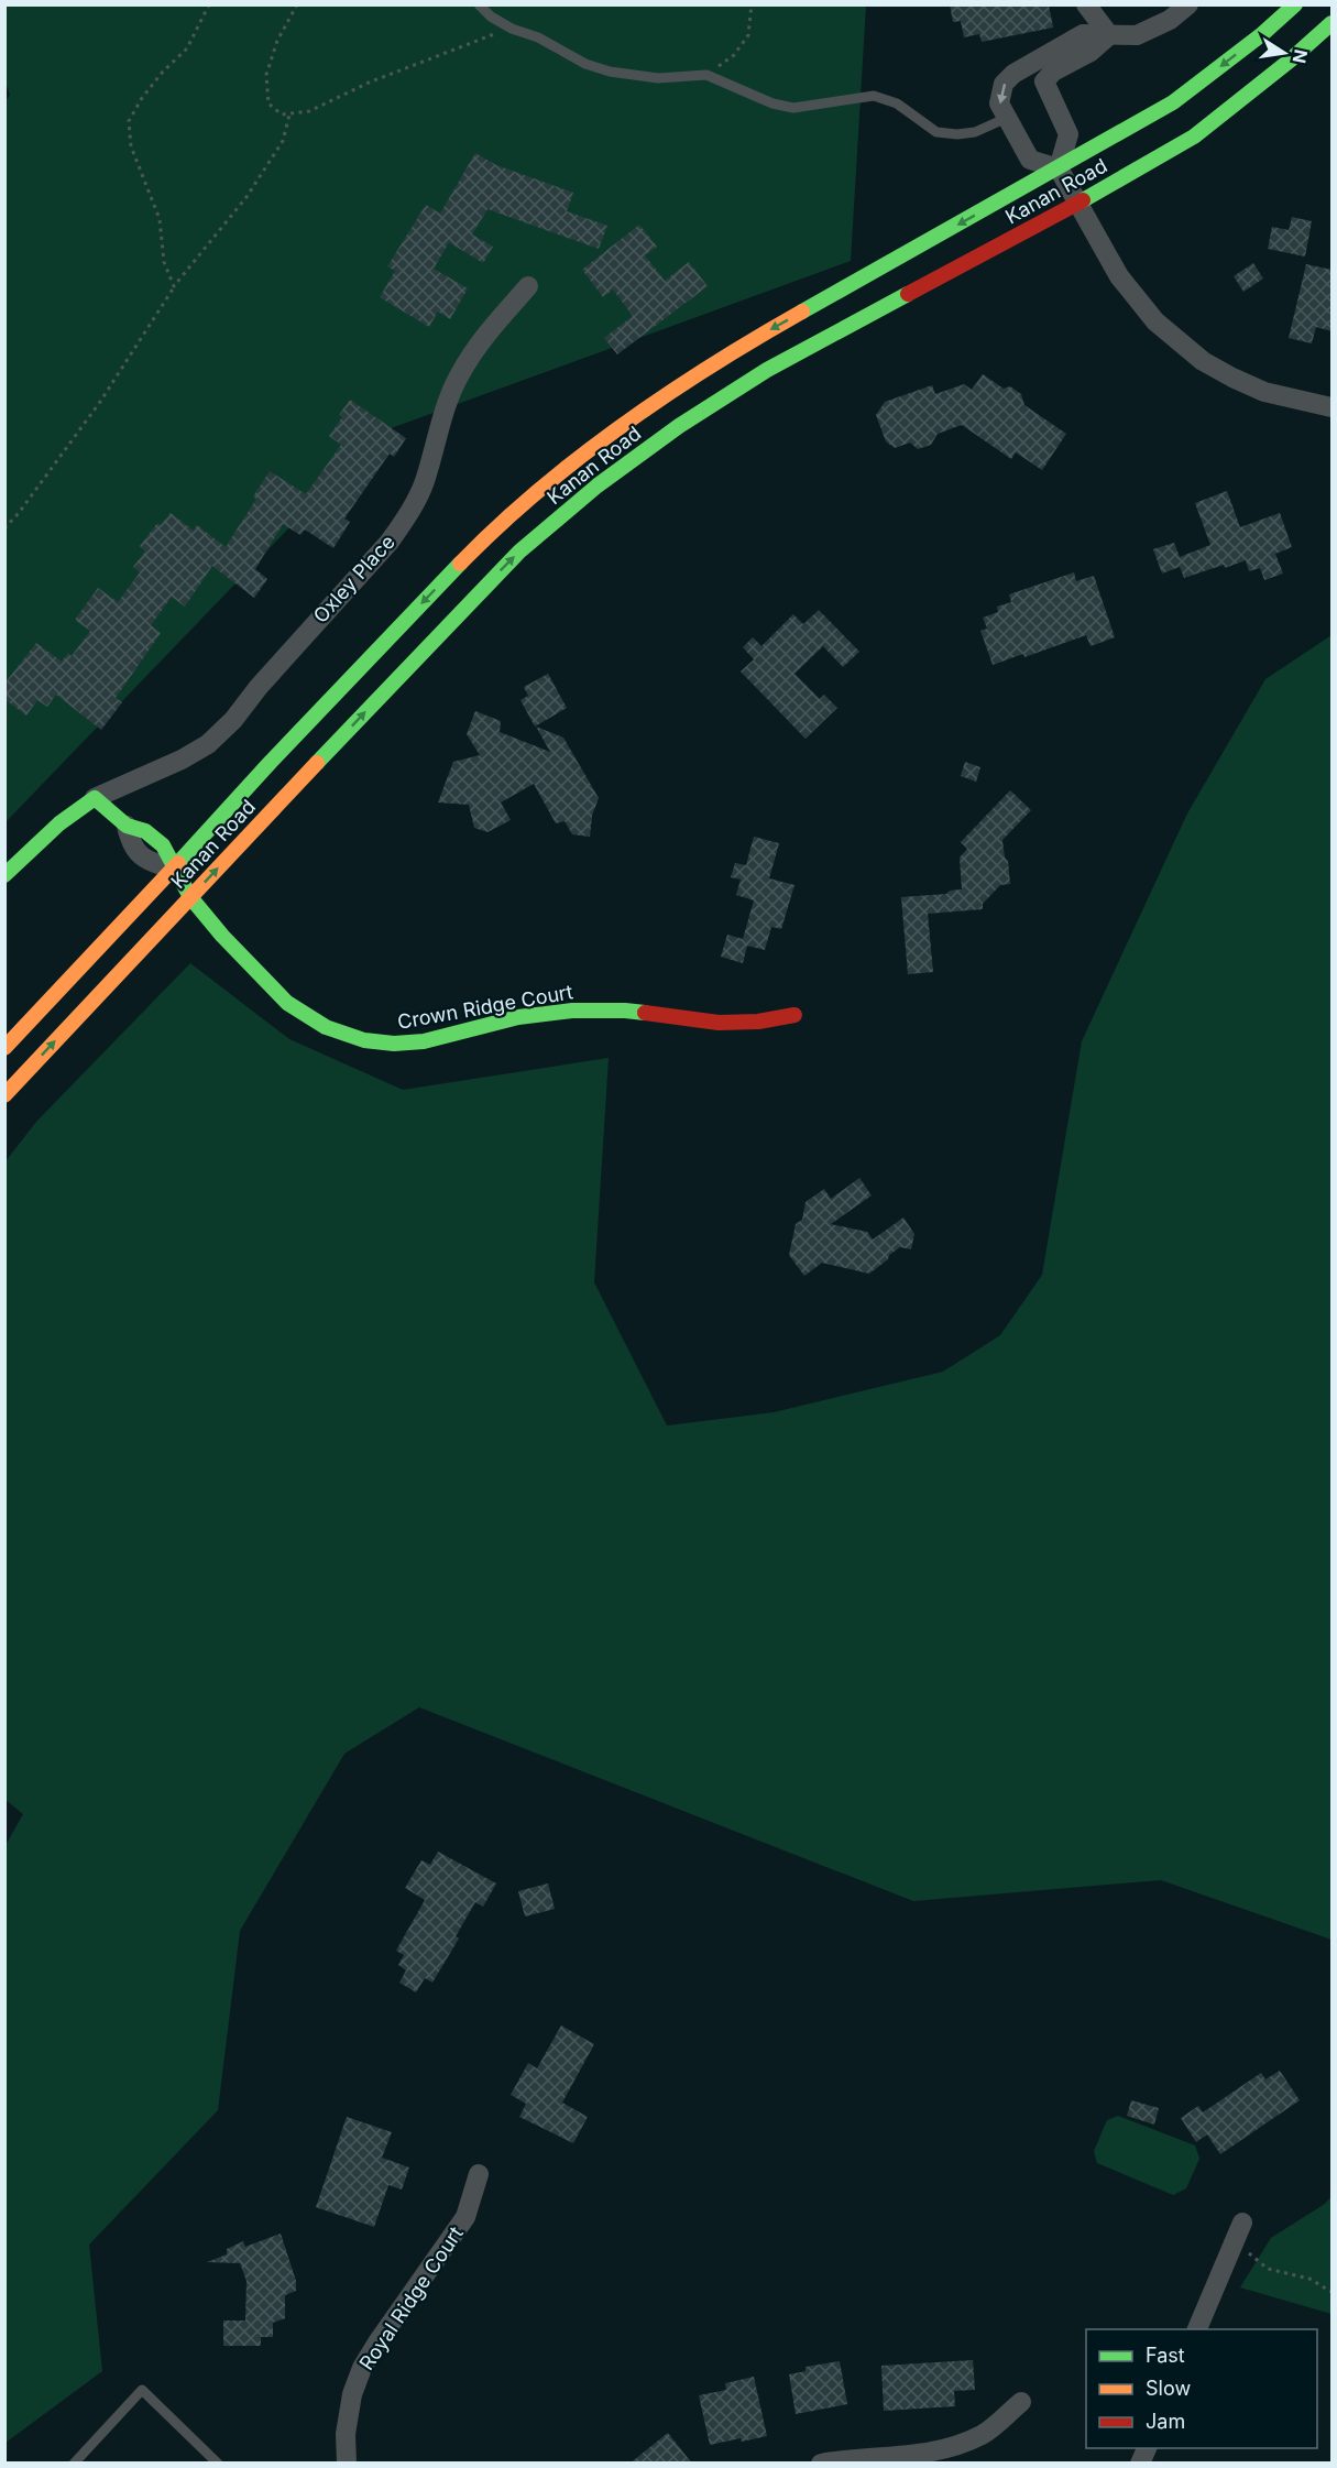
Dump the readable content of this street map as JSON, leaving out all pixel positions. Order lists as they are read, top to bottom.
{
  "streets": {
    "main road": ["Kanan Road", "Crown Ridge Court"],
    "street": ["Oxley Place", "Royal Ridge Court"]
  },
  "crossings": [
    ["Kanan Road", "Crown Ridge Court"]
  ],
  "legend": ["Fast", "Slow", "Jam"],
  "north": "right"
}
